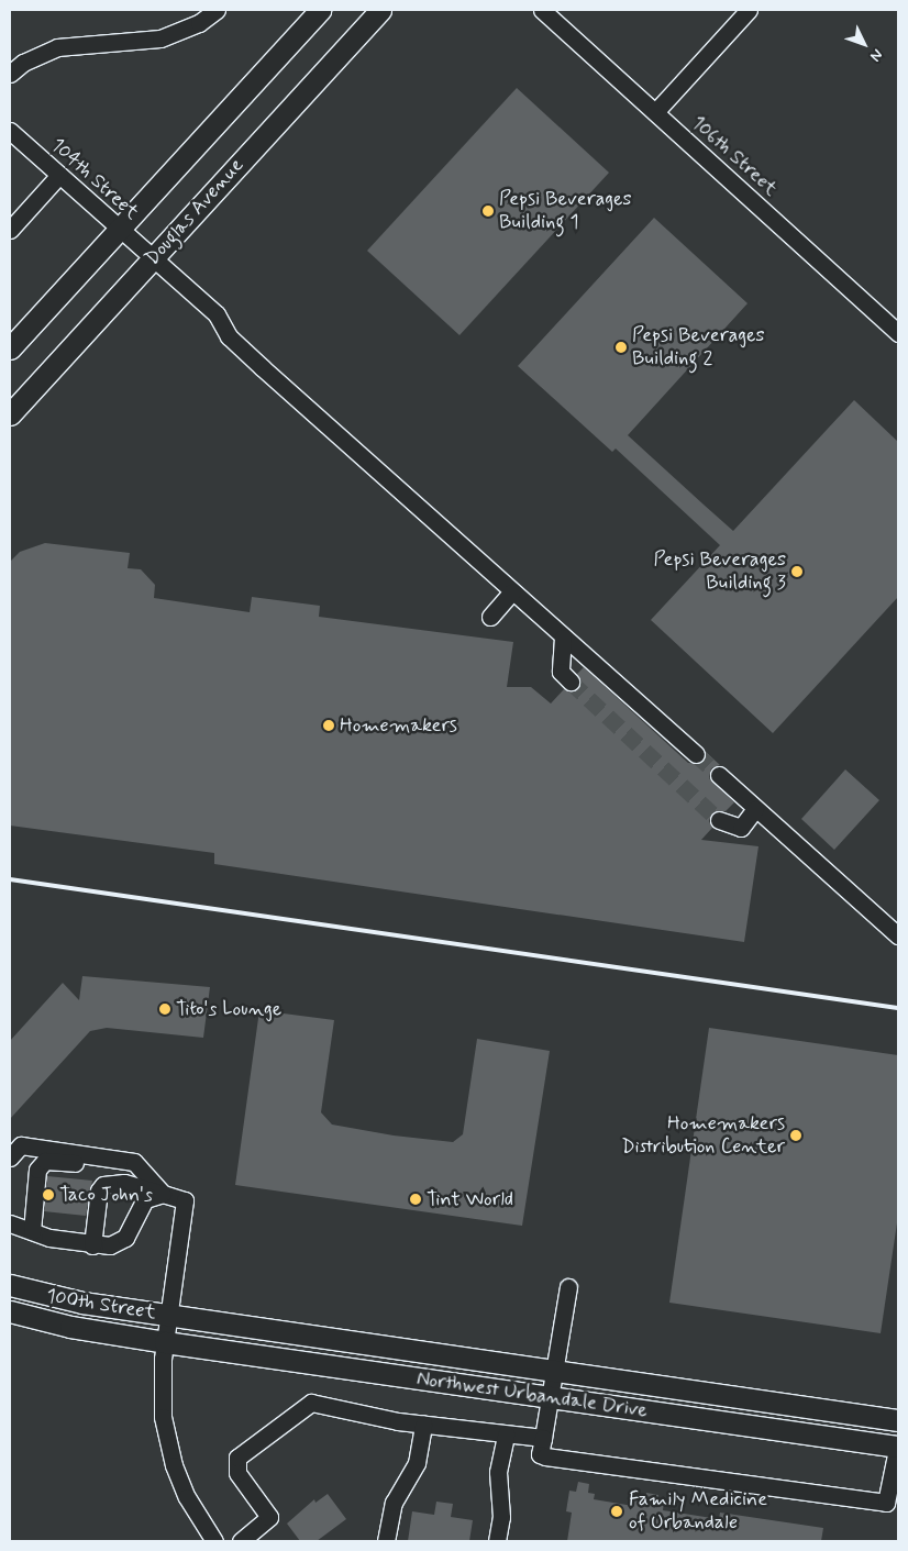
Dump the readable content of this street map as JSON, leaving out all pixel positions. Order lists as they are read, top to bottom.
{
  "streets": {
    "main road": ["Douglas Avenue", "100th Street", "Northwest Urbandale Drive"],
    "street": ["106th Street", "104th Street"]
  },
  "crossings": [
    ["104th Street", "Douglas Avenue"],
    ["100th Street", "Northwest Urbandale Drive"]
  ],
  "places": [
    "Pepsi Beverages Building 1",
    "Pepsi Beverages Building 2",
    "Pepsi Beverages Building 3",
    "Homemakers",
    "Tito's Lounge",
    "Homemakers Distribution Center",
    "Taco John's",
    "Tint World",
    "Family Medicine of Urbandale"
  ],
  "north": "bottom right"
}
